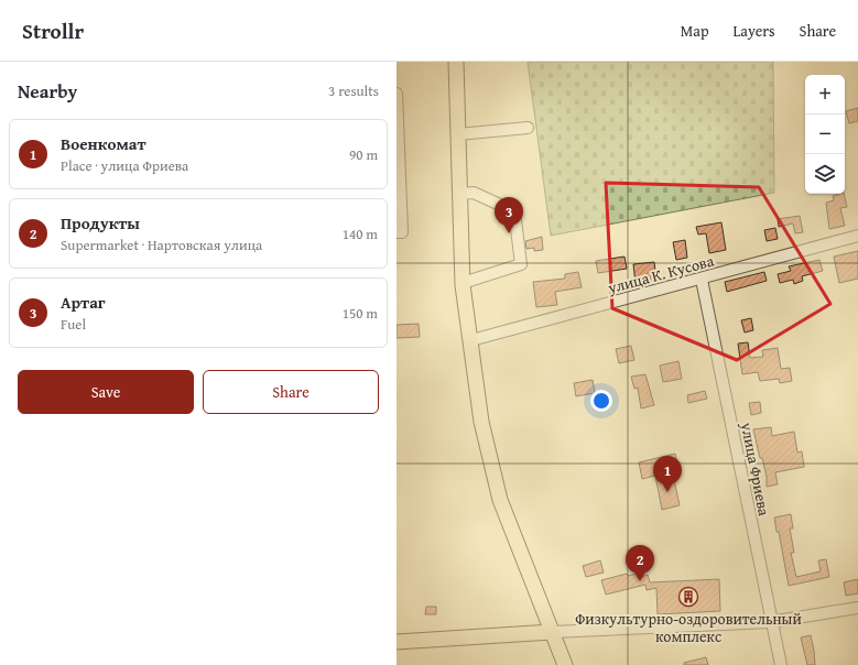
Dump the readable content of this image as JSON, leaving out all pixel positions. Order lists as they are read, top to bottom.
{
  "streets": {
    "street": ["улица К. Кусова", "улица Фриева"]
  },
  "crossings": [
    ["улица К. Кусова", "улица Фриева"]
  ],
  "places": {
    "building": ["Физкультурно-оздоровительный комплекс"]
  },
  "page": {
    "header": "Strollr",
    "nav": ["Map", "Layers", "Share"],
    "heading": ["Nearby", "3 results"],
    "map_buttons": ["+", "−"],
    "list": [
      {
        "mark": "1",
        "name": "Военкомат",
        "note": "Place · улица Фриева",
        "value": "90 m"
      },
      {
        "mark": "2",
        "name": "Продукты",
        "note": "Supermarket · Нартовская улица",
        "value": "140 m"
      },
      {
        "mark": "3",
        "name": "Артаг",
        "note": "Fuel",
        "value": "150 m"
      }
    ],
    "pins": ["3", "1", "2"],
    "buttons": ["Save", "Share"]
  }
}
